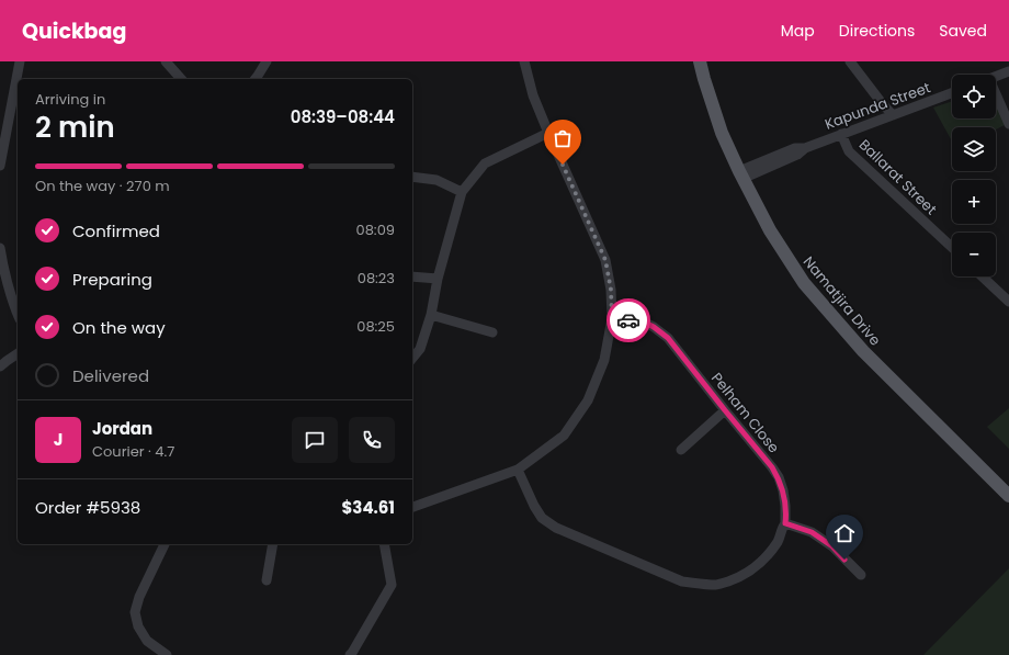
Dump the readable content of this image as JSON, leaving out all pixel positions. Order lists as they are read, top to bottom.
{
  "streets": {
    "main road": ["Namatjira Drive"],
    "street": ["Kapunda Street", "Ballarat Street", "Pelham Close"]
  },
  "crossings": [
    ["Kapunda Street", "Ballarat Street"],
    ["Kapunda Street", "Namatjira Drive"]
  ],
  "page": {
    "header": "Quickbag",
    "nav": ["Map", "Directions", "Saved"],
    "map_buttons": ["+", "−"],
    "heading": ["2 min", "Arriving in", "08:39–08:44"],
    "panel": [
      "Jordan",
      "Courier · 4.7",
      "Order #5938",
      "$34.61"
    ],
    "bar": "On the way · 270 m",
    "list": [
      ["Confirmed", "08:09"],
      ["Preparing", "08:23"],
      ["On the way", "08:25"],
      "Delivered"
    ],
    "round": "J"
  }
}
